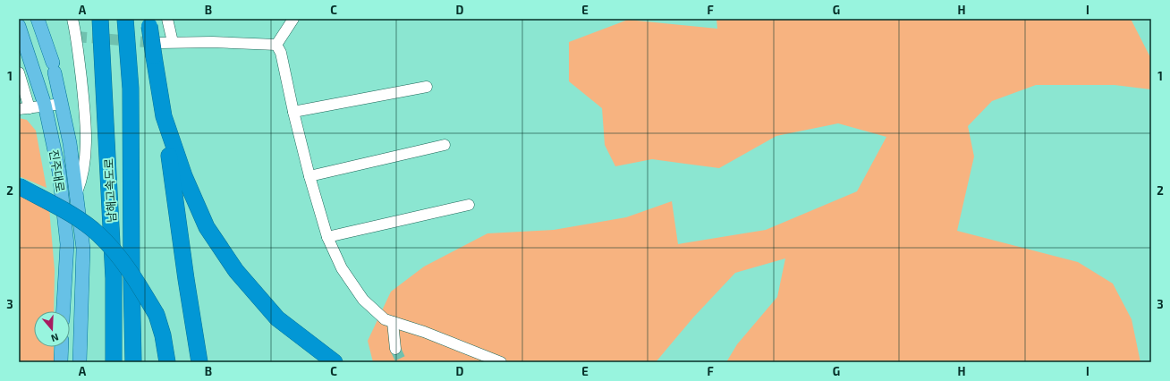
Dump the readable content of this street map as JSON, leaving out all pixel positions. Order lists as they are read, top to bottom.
{
  "streets": {
    "highway": ["남해고속도로"],
    "main road": ["진주대로"]
  },
  "north": "bottom",
  "grid": {
    "columns": [
      "A",
      "B",
      "C",
      "D",
      "E",
      "F",
      "G",
      "H",
      "I"
    ],
    "rows": ["1", "2", "3"]
  }
}
